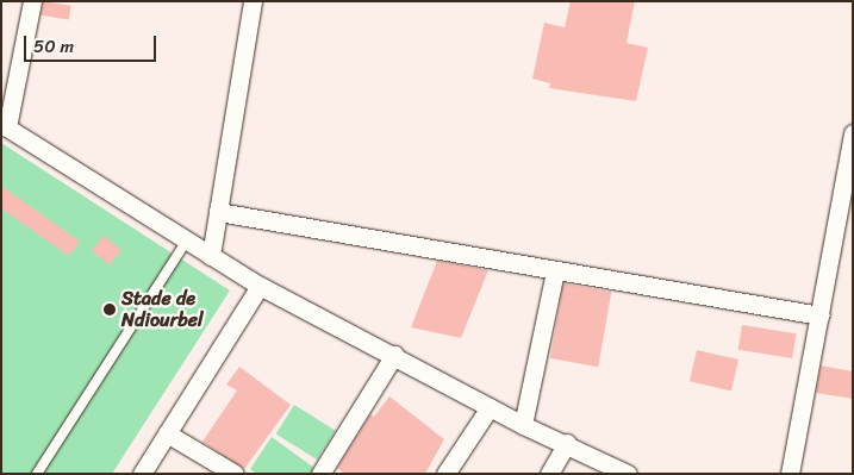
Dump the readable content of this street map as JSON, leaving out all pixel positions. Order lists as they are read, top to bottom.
{
  "places": ["Stade de Ndiourbel"],
  "scale_bar": "50 m"
}
